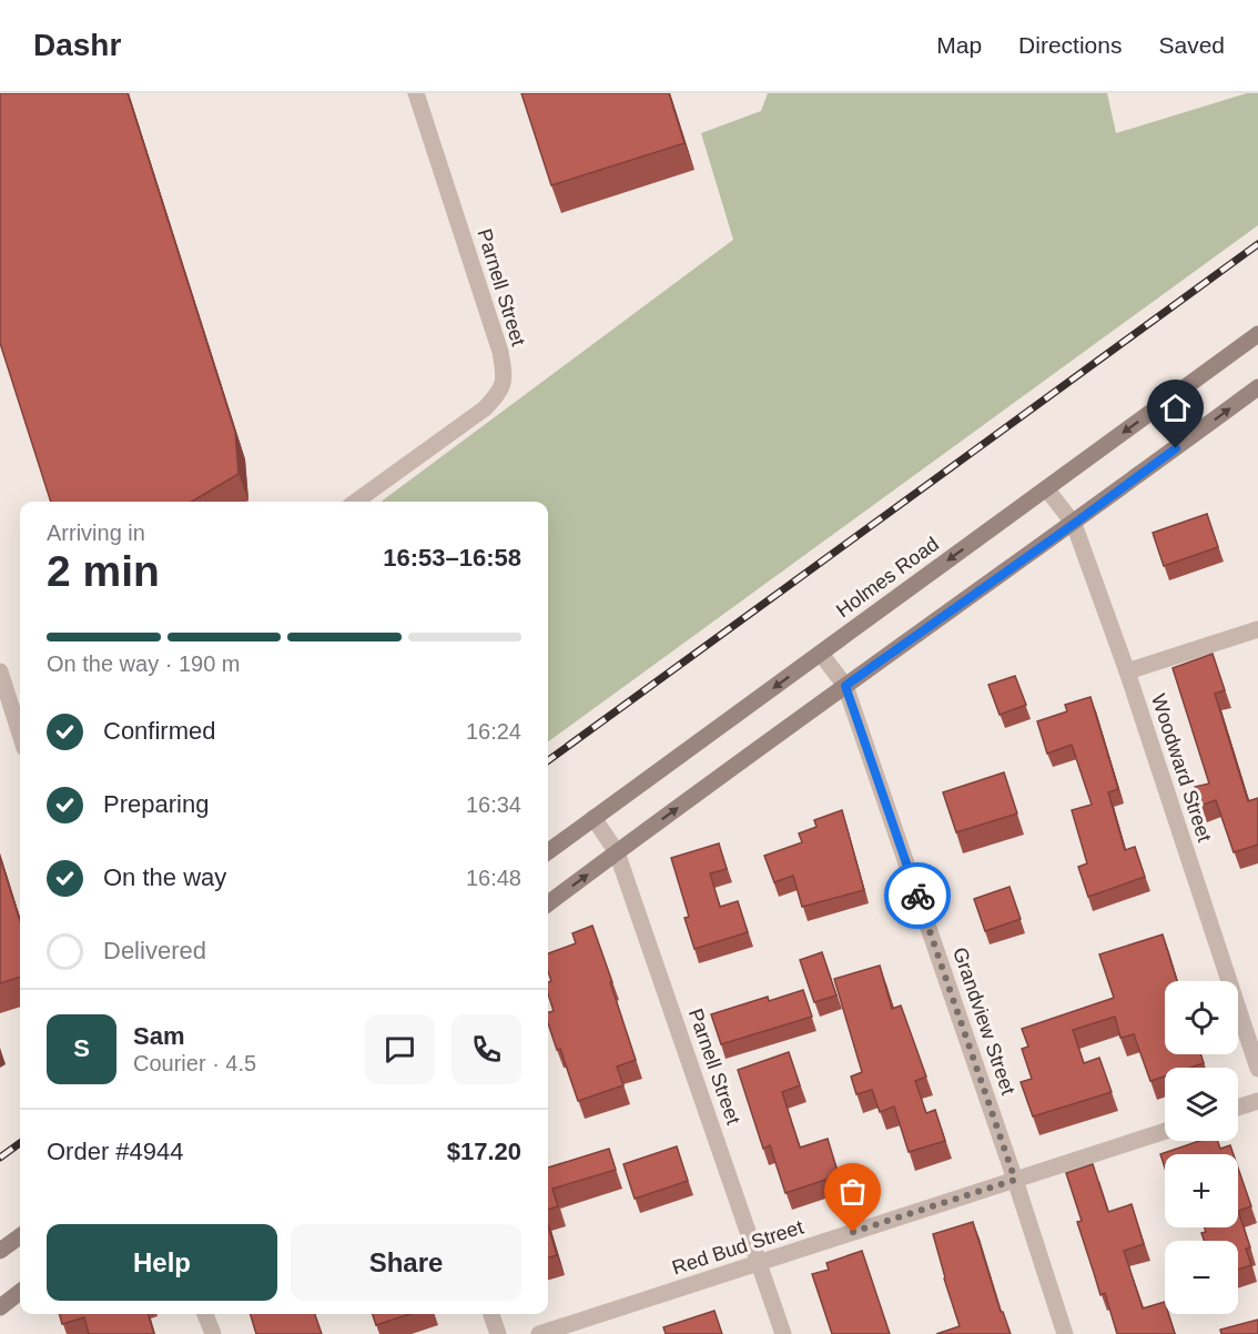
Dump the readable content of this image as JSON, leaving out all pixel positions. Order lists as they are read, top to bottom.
{
  "streets": {
    "main road": ["Holmes Road"],
    "street": [
      "Parnell Street",
      "Woodward Street",
      "Grandview Street",
      "Red Bud Street"
    ]
  },
  "crossings": [
    ["Parnell Street", "Holmes Road"],
    ["Parnell Street", "Red Bud Street"],
    ["Holmes Road", "Woodward Street"],
    ["Holmes Road", "Grandview Street"],
    ["Grandview Street", "Red Bud Street"]
  ],
  "page": {
    "header": "Dashr",
    "nav": ["Map", "Directions", "Saved"],
    "heading": ["2 min", "Arriving in", "16:53–16:58"],
    "panel": [
      "Sam",
      "Courier · 4.5",
      "Order #4944",
      "$17.20"
    ],
    "bar": "On the way · 190 m",
    "list": [
      ["Confirmed", "16:24"],
      ["Preparing", "16:34"],
      ["On the way", "16:48"],
      "Delivered"
    ],
    "map_buttons": ["+", "−"],
    "round": "S",
    "buttons": ["Help", "Share"]
  }
}
